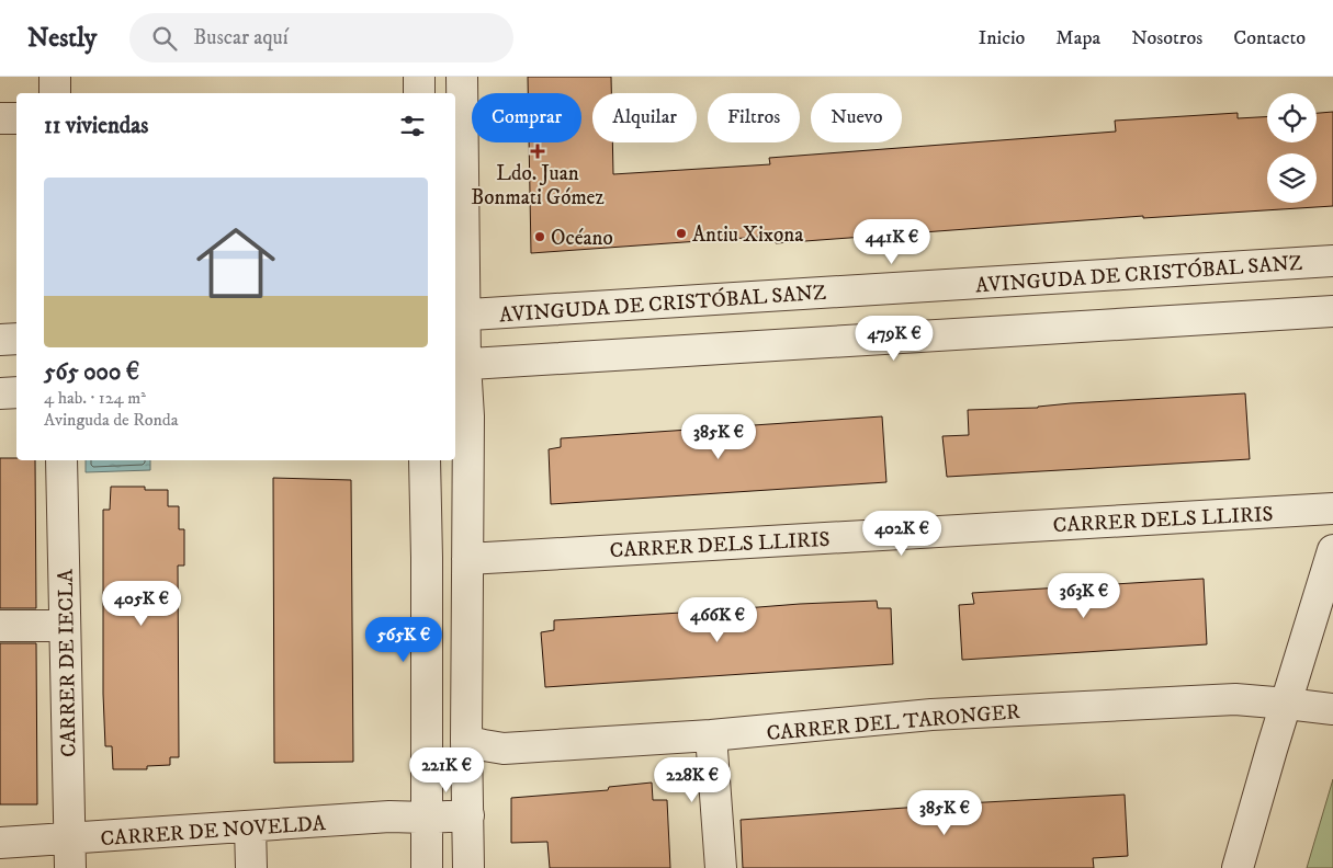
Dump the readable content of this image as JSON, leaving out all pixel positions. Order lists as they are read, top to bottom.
{
  "streets": {
    "street": [
      "AVINGUDA DE CRISTÓBAL SANZ",
      "CARRER DELS LLIRIS",
      "CARRER DE IECLA",
      "CARRER DEL TARONGER",
      "CARRER DE NOVELDA"
    ]
  },
  "crossings": [
    ["CARRER DE IECLA", "CARRER DE NOVELDA"]
  ],
  "places": {
    "health": ["Ldo. Juan Bonmati Gómez"],
    "other": ["Antiu Xixona", "Océano"]
  },
  "page": {
    "header": "Nestly",
    "search": "Buscar aquí",
    "nav": [
      "Inicio",
      "Mapa",
      "Nosotros",
      "Contacto"
    ],
    "chip": [
      "Comprar",
      "Alquilar",
      "Filtros",
      "Nuevo"
    ],
    "heading": "11 viviendas",
    "list": [
      {
        "name": "565 000 €",
        "note": "4 hab. · 124 m² · Avinguda de Ronda"
      }
    ],
    "price": [
      "441K €",
      "479K €",
      "385K €",
      "402K €",
      "363K €",
      "405K €",
      "466K €",
      "565K €",
      "221K €",
      "228K €",
      "385K €"
    ]
  }
}
